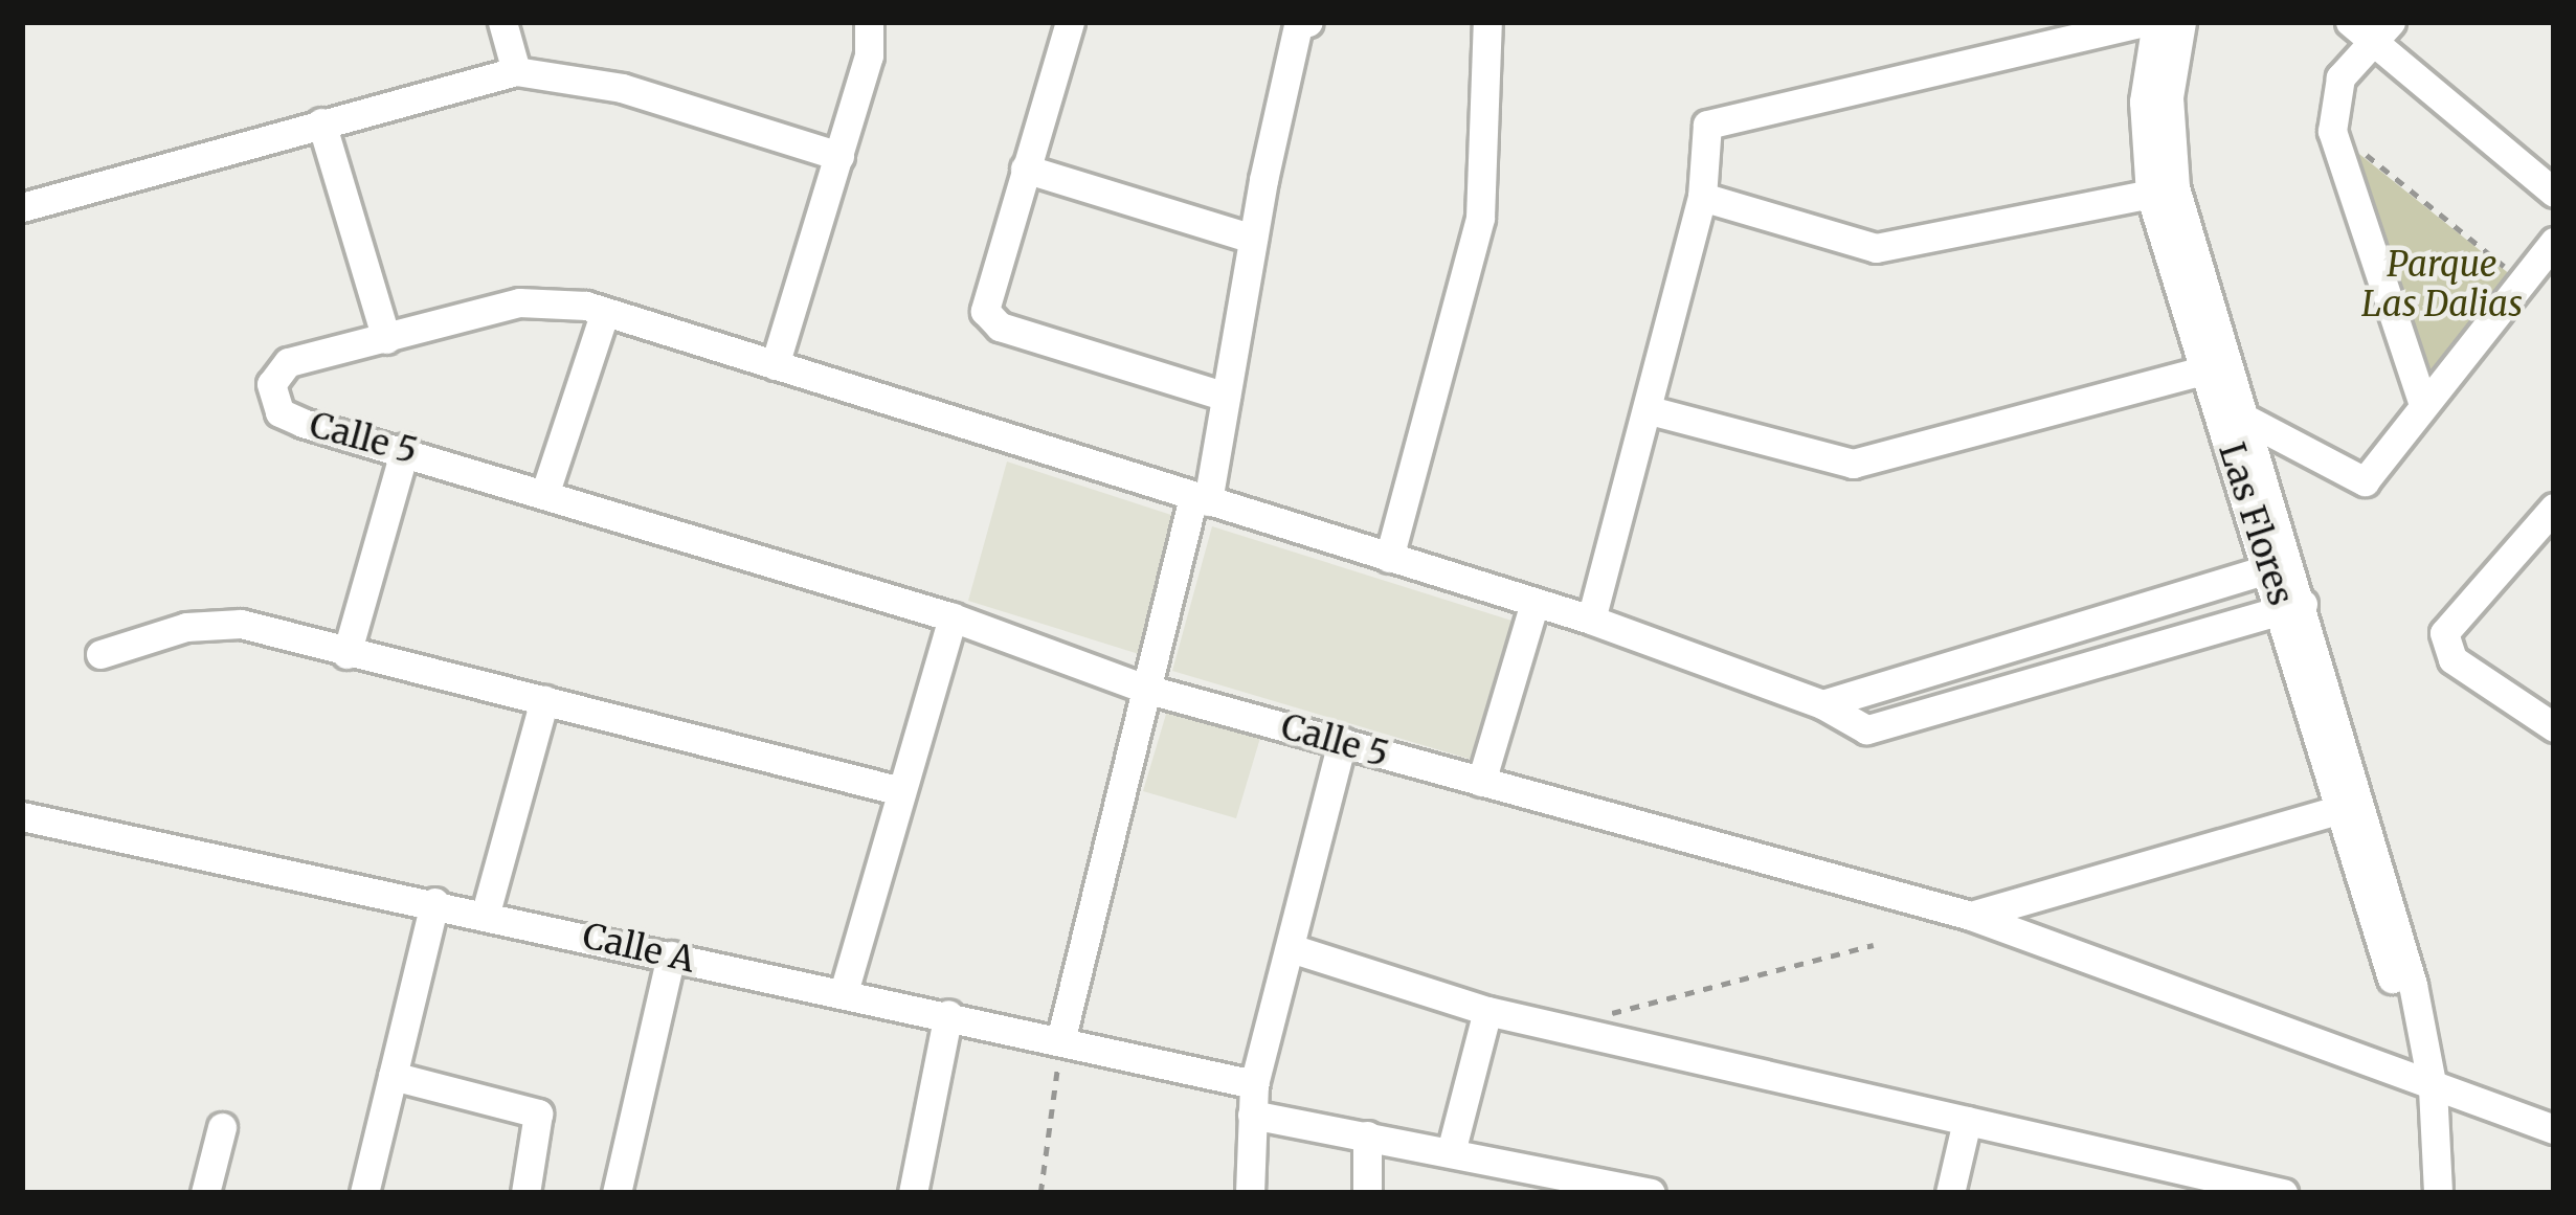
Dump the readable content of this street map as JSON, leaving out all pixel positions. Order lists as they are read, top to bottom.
{
  "streets": {
    "street": ["Calle 5", "Las Flores", "Calle A"]
  },
  "crossings": [
    ["Calle 5", "Las Flores"]
  ],
  "parks": ["Parque Las Dalias"]
}
